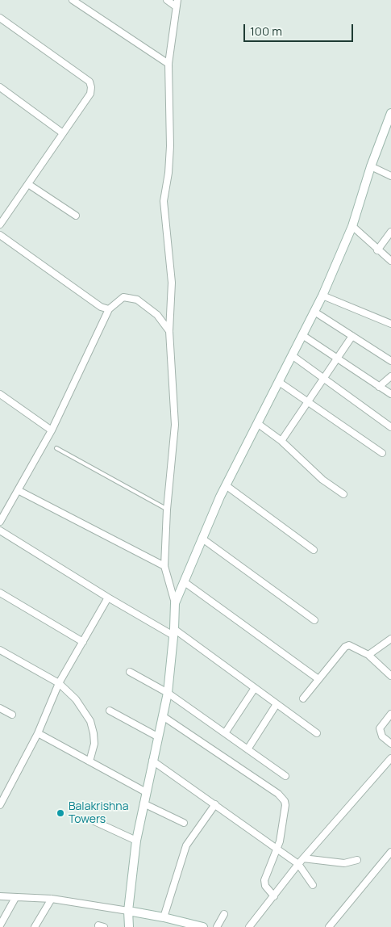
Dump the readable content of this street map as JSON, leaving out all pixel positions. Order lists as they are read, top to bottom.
{
  "places": ["Balakrishna Towers"],
  "scale_bar": "100 m"
}
